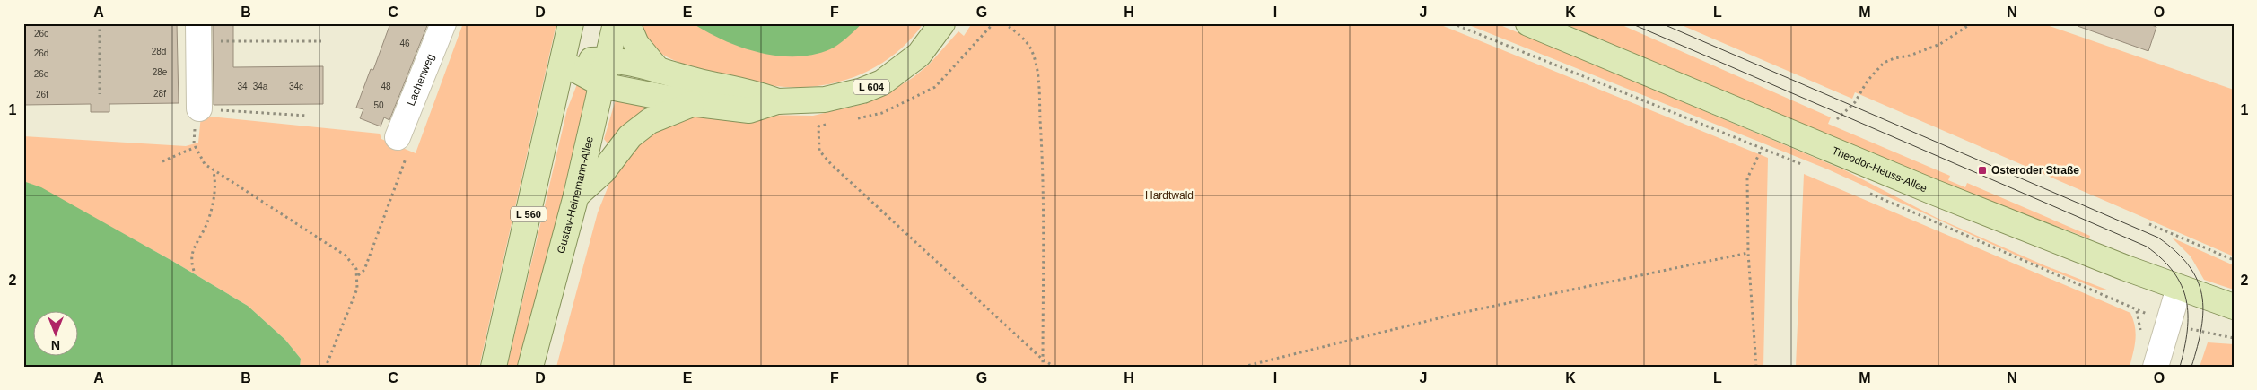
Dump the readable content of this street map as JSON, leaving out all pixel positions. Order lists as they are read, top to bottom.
{
  "streets": {
    "main road": [
      "L 604",
      "Theodor-Heuss-Allee",
      "Gustav-Heinemann-Allee",
      "L 560"
    ],
    "street": ["Lachenweg"]
  },
  "crossings": [
    ["L 604", "Gustav-Heinemann-Allee"]
  ],
  "parks": ["Hardtwald"],
  "places": {
    "transit": ["Osteroder Straße"]
  },
  "house_numbers": [
    "26c",
    "46",
    "28d",
    "26d",
    "28e",
    "26e",
    "34",
    "34a",
    "34c",
    "48",
    "28f",
    "26f",
    "50"
  ],
  "north": "bottom",
  "grid": {
    "columns": [
      "A",
      "B",
      "C",
      "D",
      "E",
      "F",
      "G",
      "H",
      "I",
      "J",
      "K",
      "L",
      "M",
      "N",
      "O"
    ],
    "rows": ["1", "2"]
  }
}
